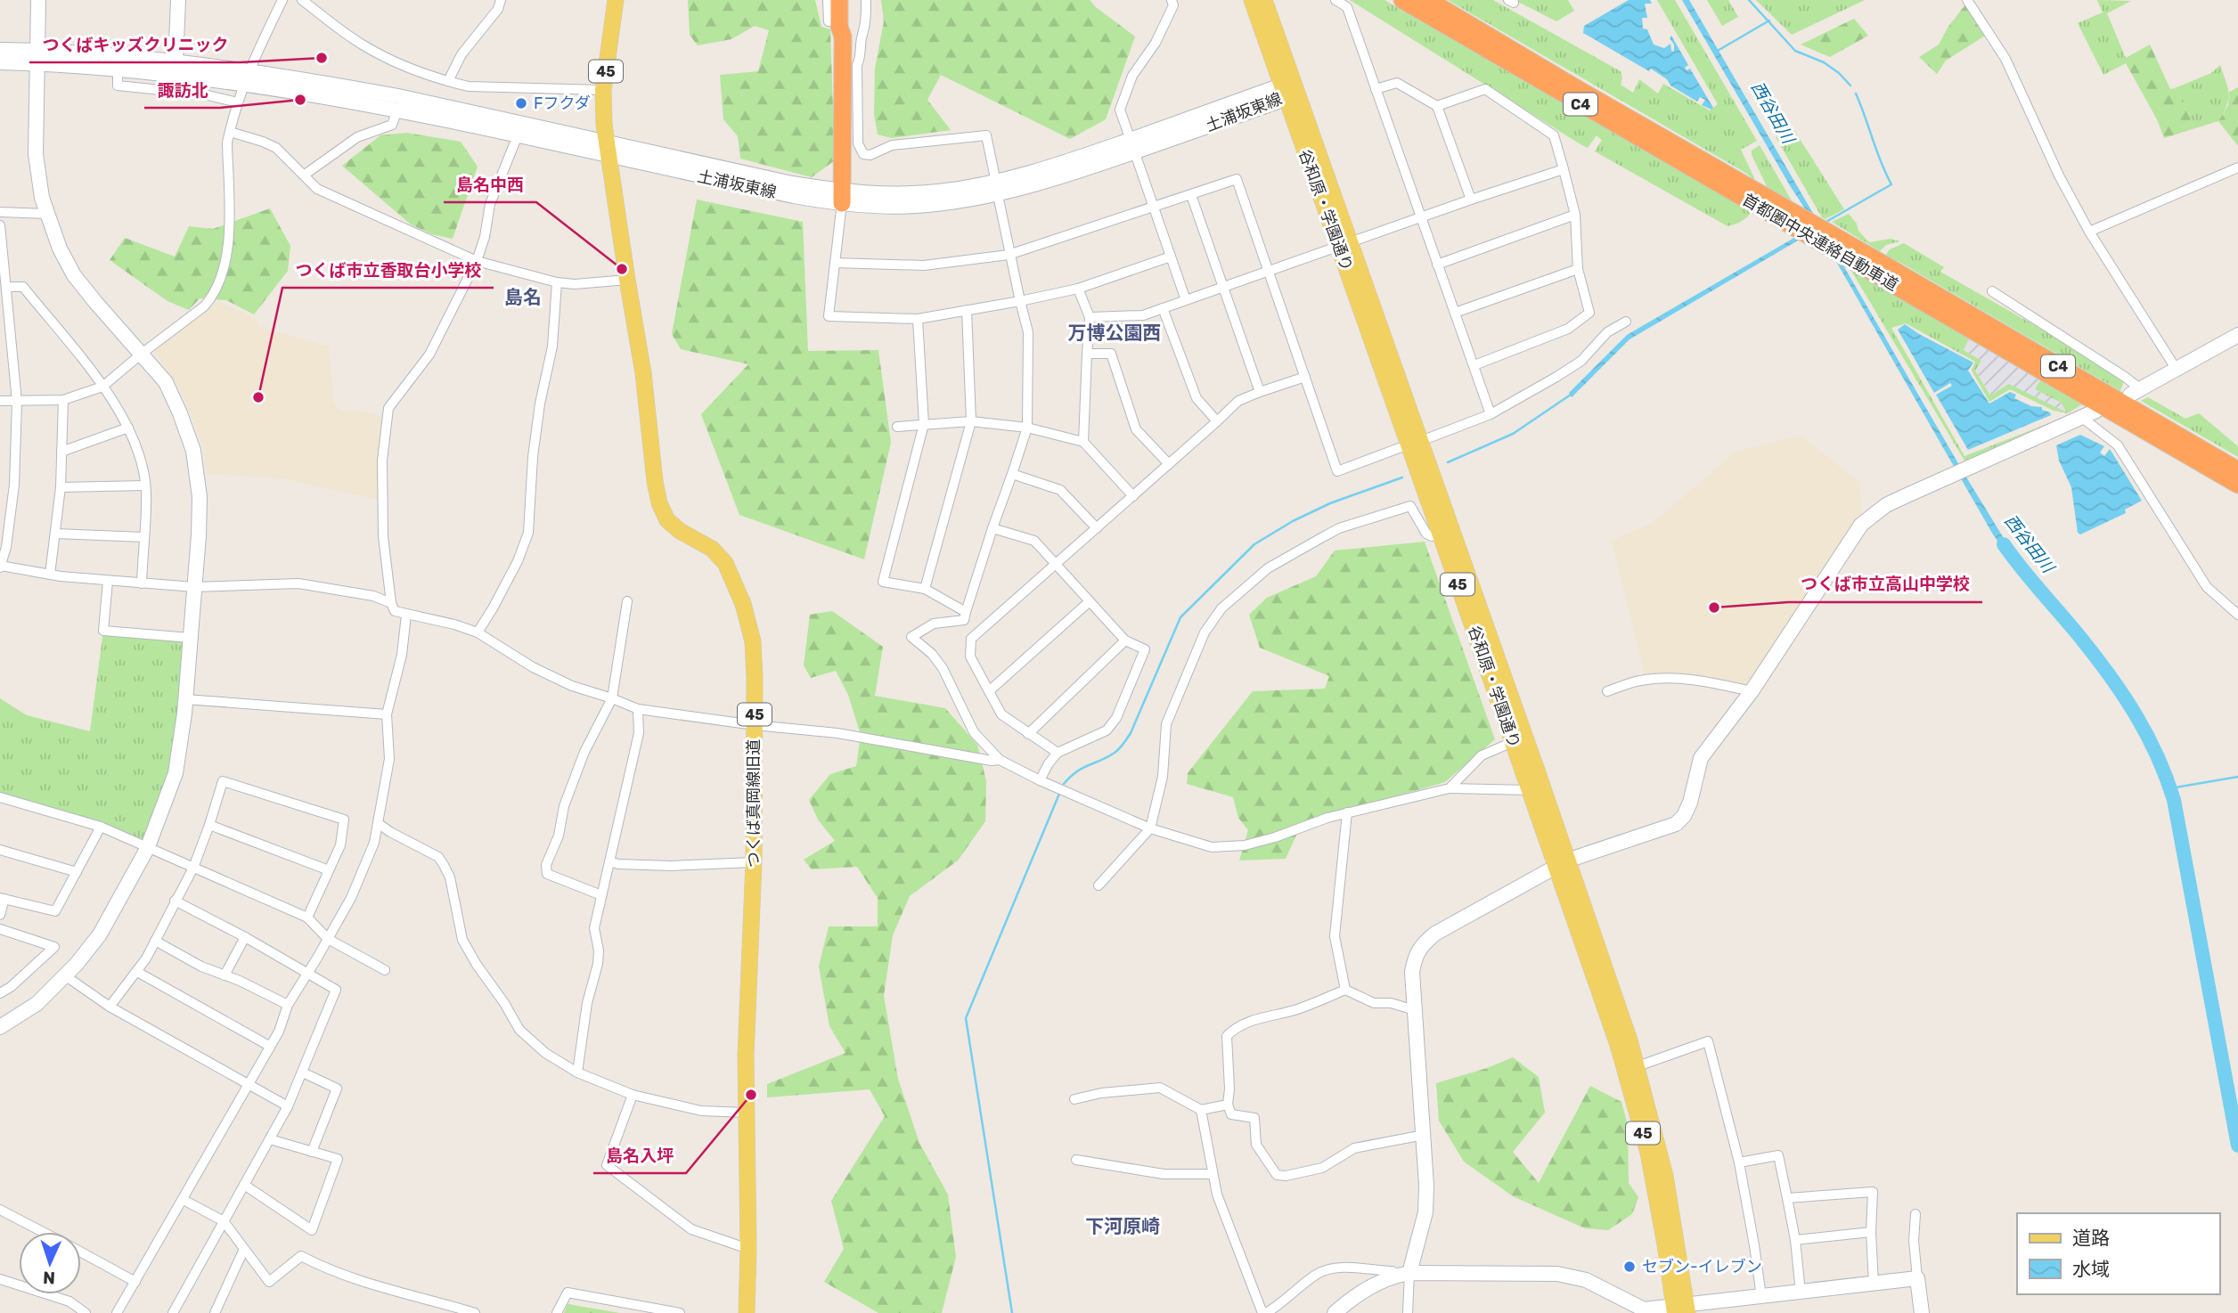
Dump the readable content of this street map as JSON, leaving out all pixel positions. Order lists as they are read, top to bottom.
{
  "streets": {
    "highway": ["C4", "首都圏中央連絡自動車道"],
    "main road": ["45", "谷和原・学園通り", "つくば真岡線旧道"],
    "street": ["土浦坂東線"]
  },
  "crossings": [
    ["土浦坂東線", "谷和原・学園通り"],
    ["土浦坂東線", "つくば真岡線旧道"]
  ],
  "districts": ["島名", "万博公園西", "下河原崎"],
  "water": ["西谷田川"],
  "places": [
    "つくばキッズクリニック",
    "諏訪北",
    "Fフクダ",
    "島名中西",
    "つくば市立香取台小学校",
    "つくば市立高山中学校",
    "島名入坪",
    "セブン-イレブン"
  ],
  "legend": ["道路", "水域"],
  "north": "bottom"
}
